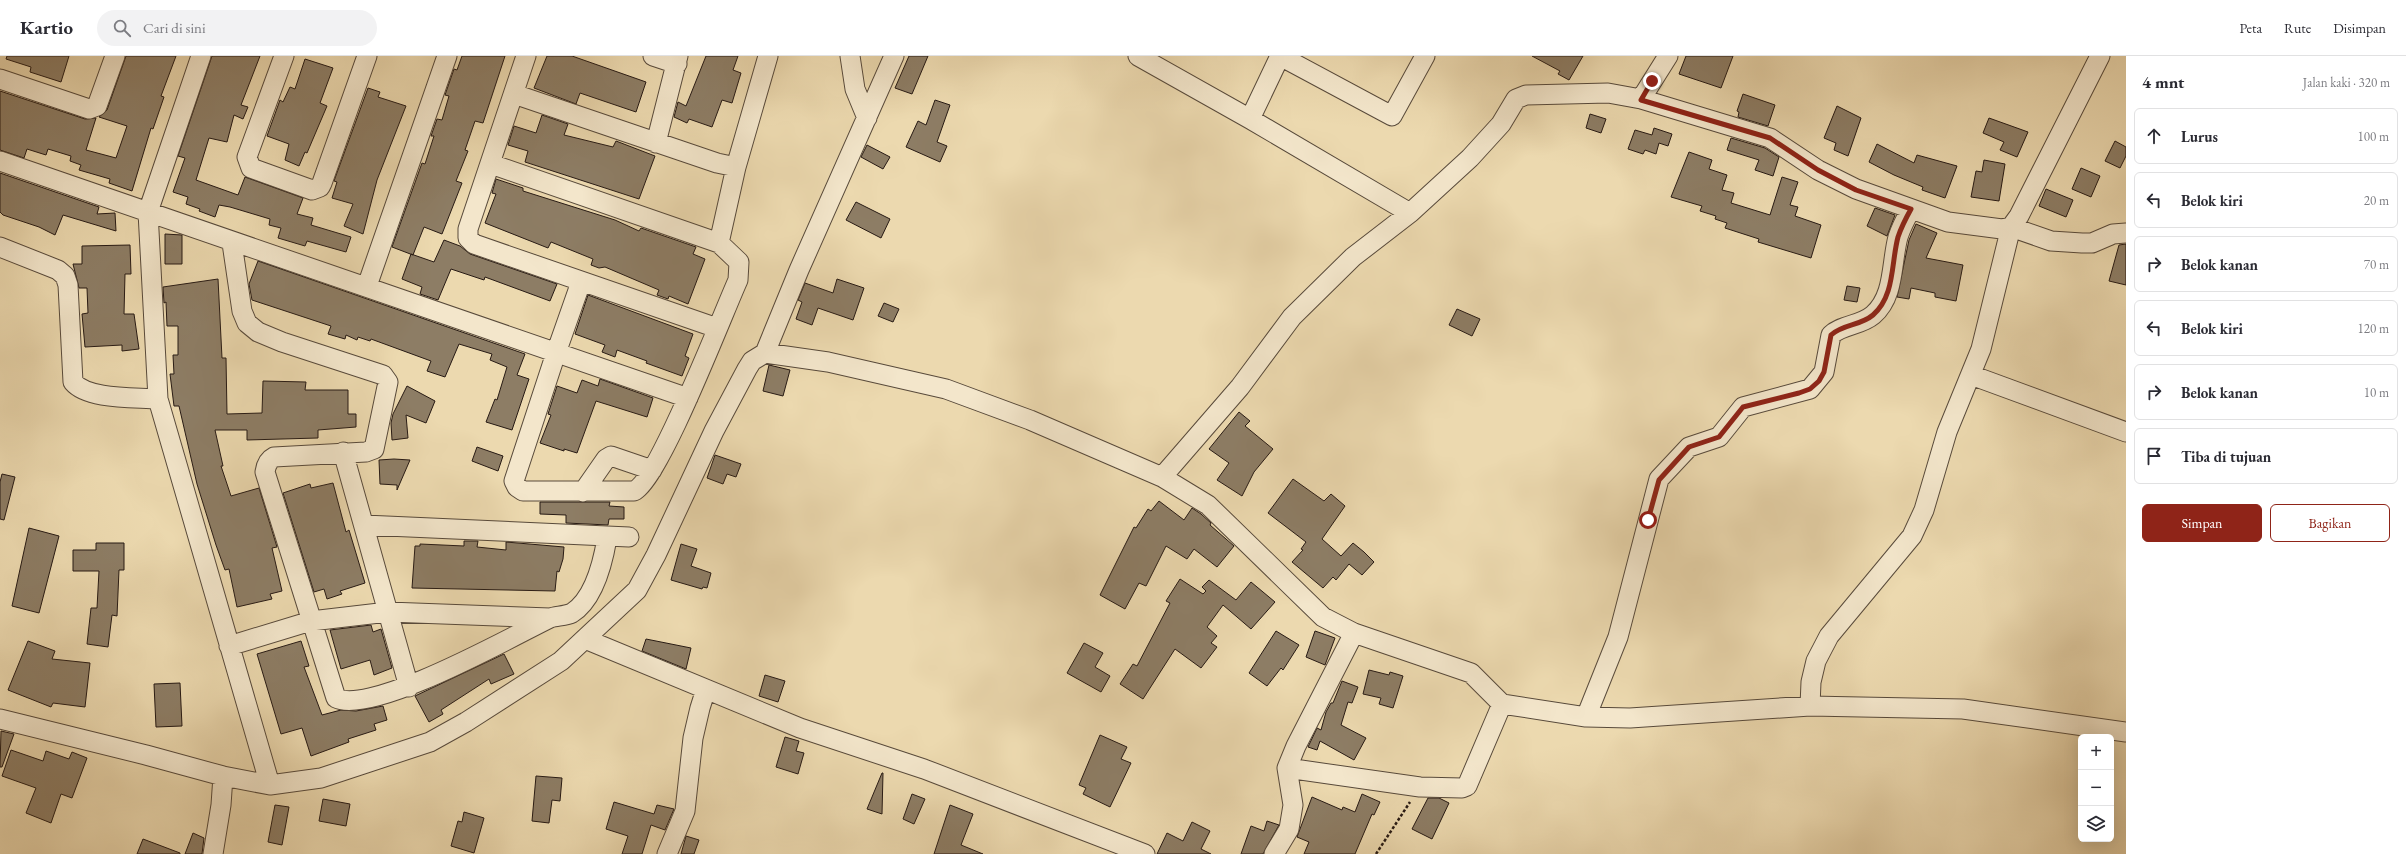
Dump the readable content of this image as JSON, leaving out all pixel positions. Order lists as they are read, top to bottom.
{
  "page": {
    "header": "Kartio",
    "search": "Cari di sini",
    "nav": ["Peta", "Rute", "Disimpan"],
    "heading": ["4 mnt", "Jalan kaki · 320 m"],
    "list": [
      ["Lurus", "100 m"],
      ["Belok kiri", "20 m"],
      ["Belok kanan", "70 m"],
      ["Belok kiri", "120 m"],
      ["Belok kanan", "10 m"],
      "Tiba di tujuan"
    ],
    "buttons": ["Simpan", "Bagikan"],
    "map_buttons": ["+", "−"]
  }
}
